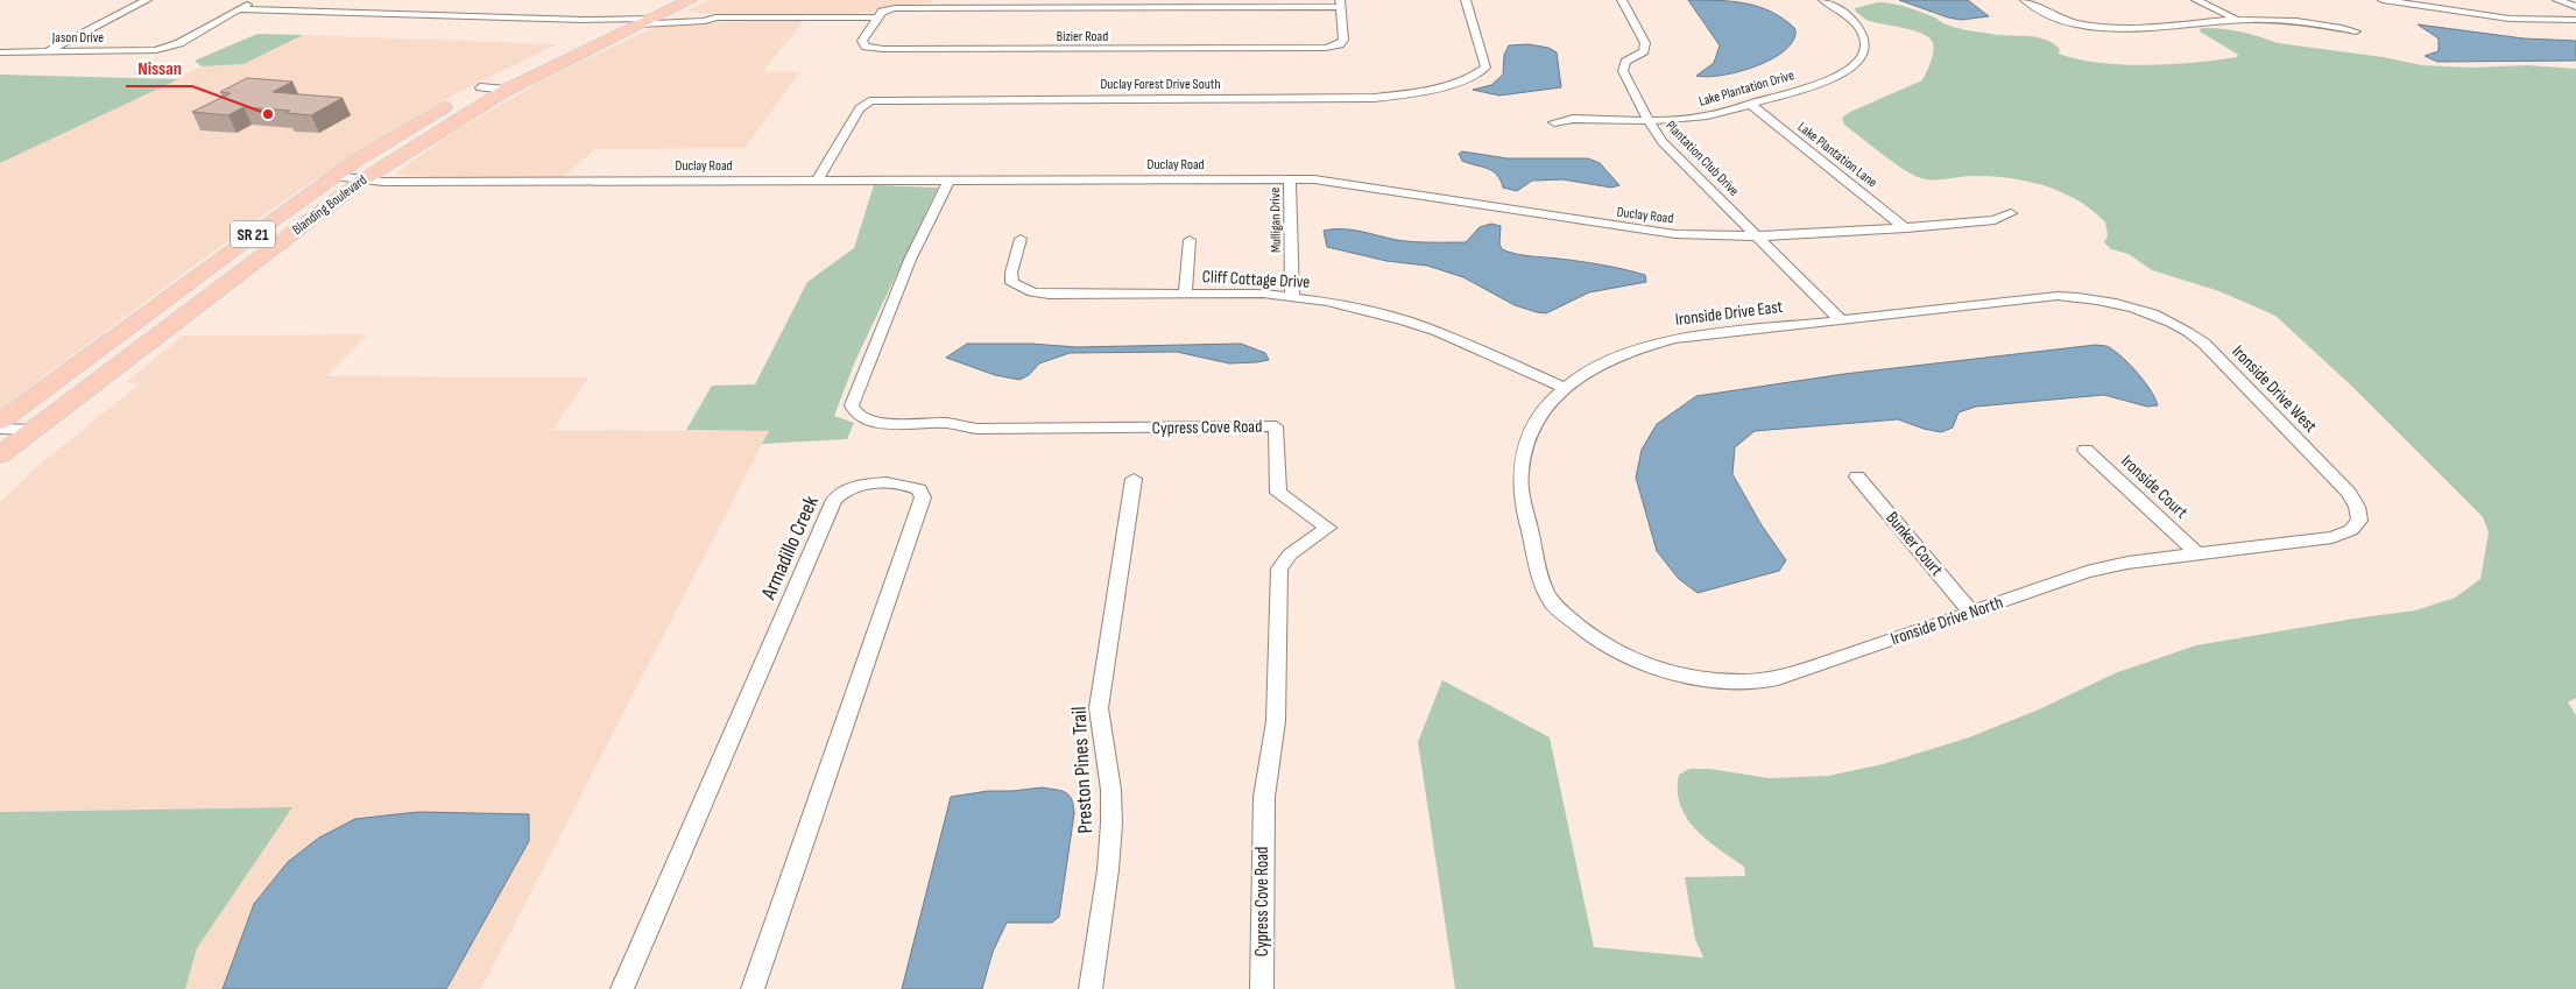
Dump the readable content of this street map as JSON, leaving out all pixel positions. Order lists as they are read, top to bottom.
{
  "streets": {
    "main road": ["Blanding Boulevard", "SR 21"],
    "street": [
      "Bizier Road",
      "Jason Drive",
      "Duclay Forest Drive South",
      "Lake Plantation Drive",
      "Lake Plantation Lane",
      "Plantation Club Drive",
      "Duclay Road",
      "Mulligan Drive",
      "Cliff Cottage Drive",
      "Ironside Drive East",
      "Ironside Drive West",
      "Cypress Cove Road",
      "Ironside Court",
      "Bunker Court",
      "Armadillo Creek",
      "Ironside Drive North",
      "Preston Pines Trail"
    ]
  },
  "crossings": [
    ["Duclay Forest Drive South", "Duclay Road"],
    ["Lake Plantation Drive", "Lake Plantation Lane"],
    ["Lake Plantation Drive", "Plantation Club Drive"],
    ["Lake Plantation Lane", "Duclay Road"],
    ["Plantation Club Drive", "Duclay Road"],
    ["Plantation Club Drive", "Ironside Drive East"],
    ["Duclay Road", "Blanding Boulevard"],
    ["Duclay Road", "Mulligan Drive"],
    ["Duclay Road", "Cypress Cove Road"],
    ["Mulligan Drive", "Cliff Cottage Drive"],
    ["Cliff Cottage Drive", "Ironside Drive East"],
    ["Ironside Drive East", "Ironside Drive West"],
    ["Ironside Drive East", "Ironside Drive North"],
    ["Ironside Drive West", "Ironside Drive North"],
    ["Ironside Court", "Ironside Drive North"],
    ["Bunker Court", "Ironside Drive North"]
  ],
  "places": ["Nissan"]
}
